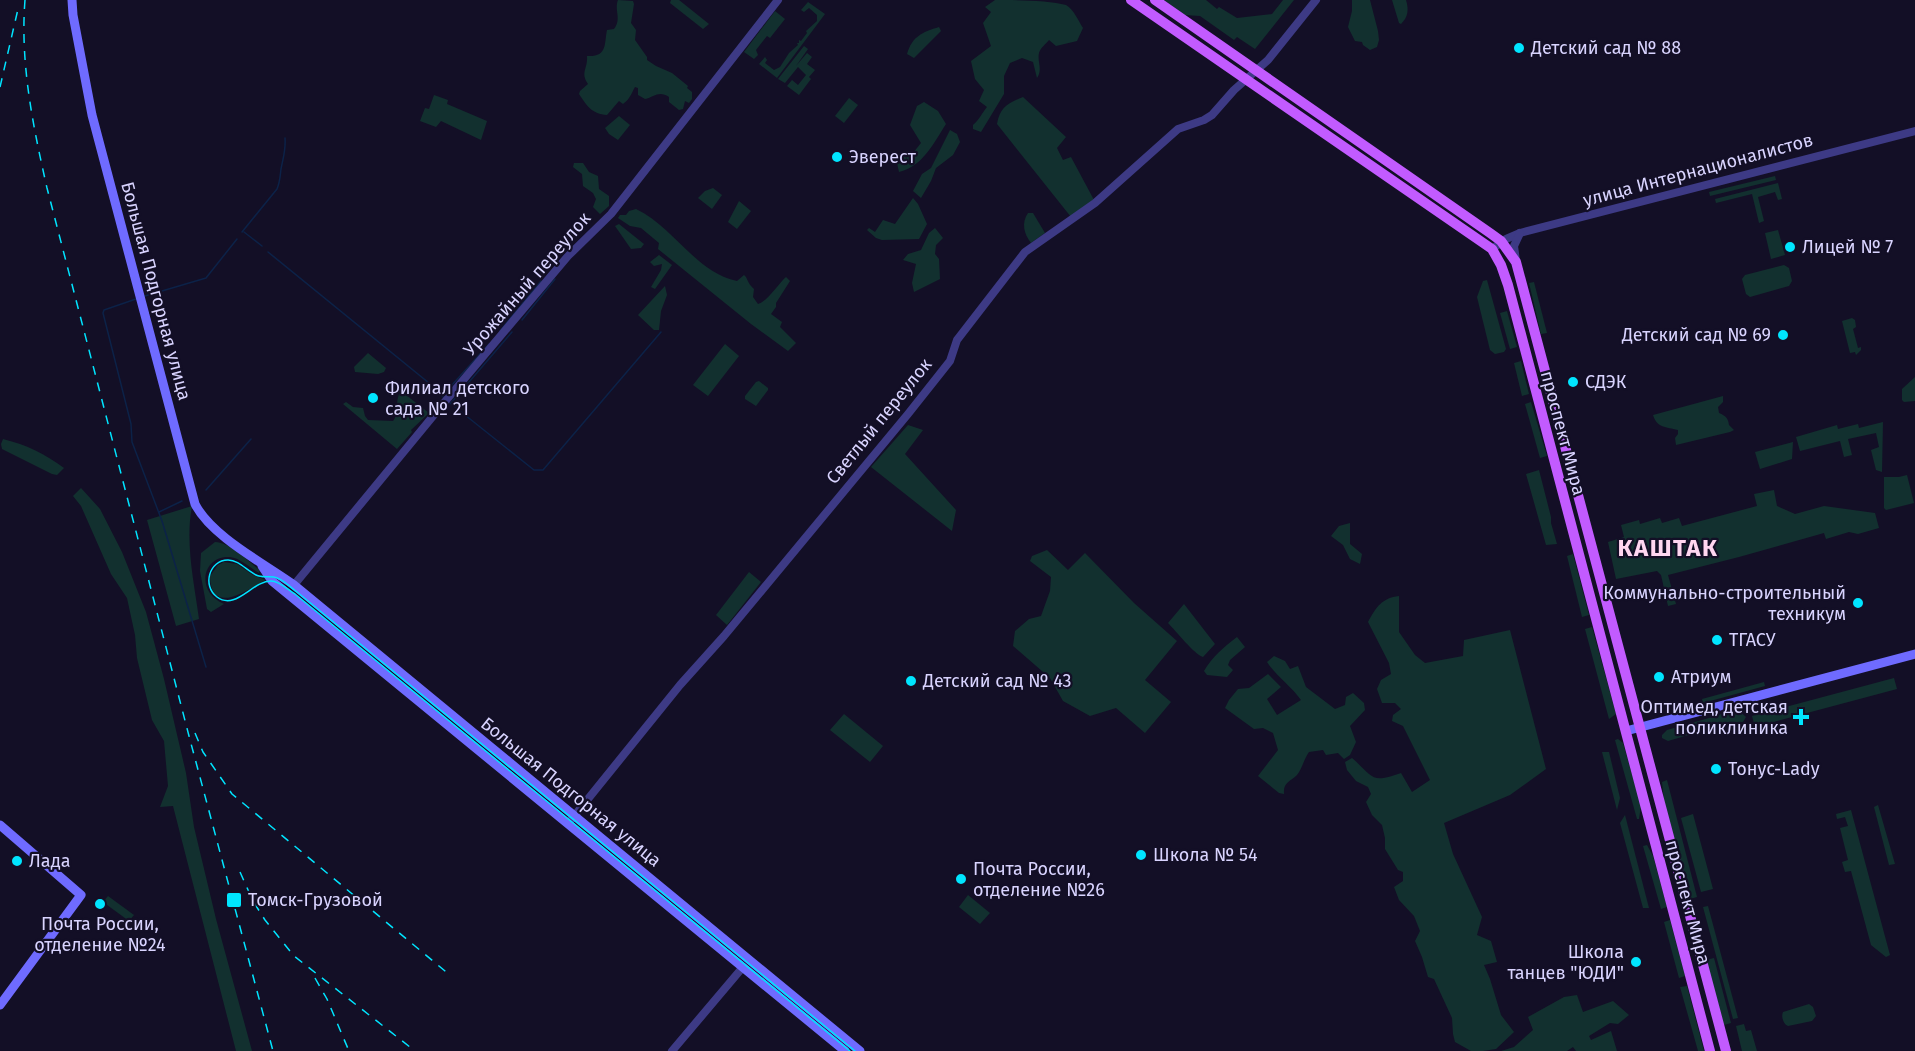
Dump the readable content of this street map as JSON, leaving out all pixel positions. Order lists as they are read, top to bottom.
{
  "streets": {
    "main road": ["Большая Подгорная улица", "проспект Мира"],
    "street": ["улица Интернационалистов", "Урожайный переулок", "Светлый переулок"]
  },
  "crossings": [
    ["улица Интернационалистов", "проспект Мира"],
    ["Урожайный переулок", "Большая Подгорная улица"],
    ["Большая Подгорная улица", "Светлый переулок"],
    ["Светлый переулок", "проспект Мира"]
  ],
  "districts": ["КАШТАК"],
  "places": {
    "other": [
      "Детский сад № 88",
      "Эверест",
      "Лицей № 7",
      "Детский сад № 69",
      "СДЭК",
      "Филиал детского сада № 21",
      "Коммунально-строительный техникум",
      "ТГАСУ",
      "Атриум",
      "Детский сад № 43",
      "Тонус-Lady",
      "Школа № 54",
      "Лада",
      "Почта России, отделение №26",
      "Почта России, отделение №24",
      "Школа танцев \"ЮДИ\""
    ],
    "health": ["Оптимед, детская поликлиника"],
    "transit": ["Томск-Грузовой"]
  }
}
